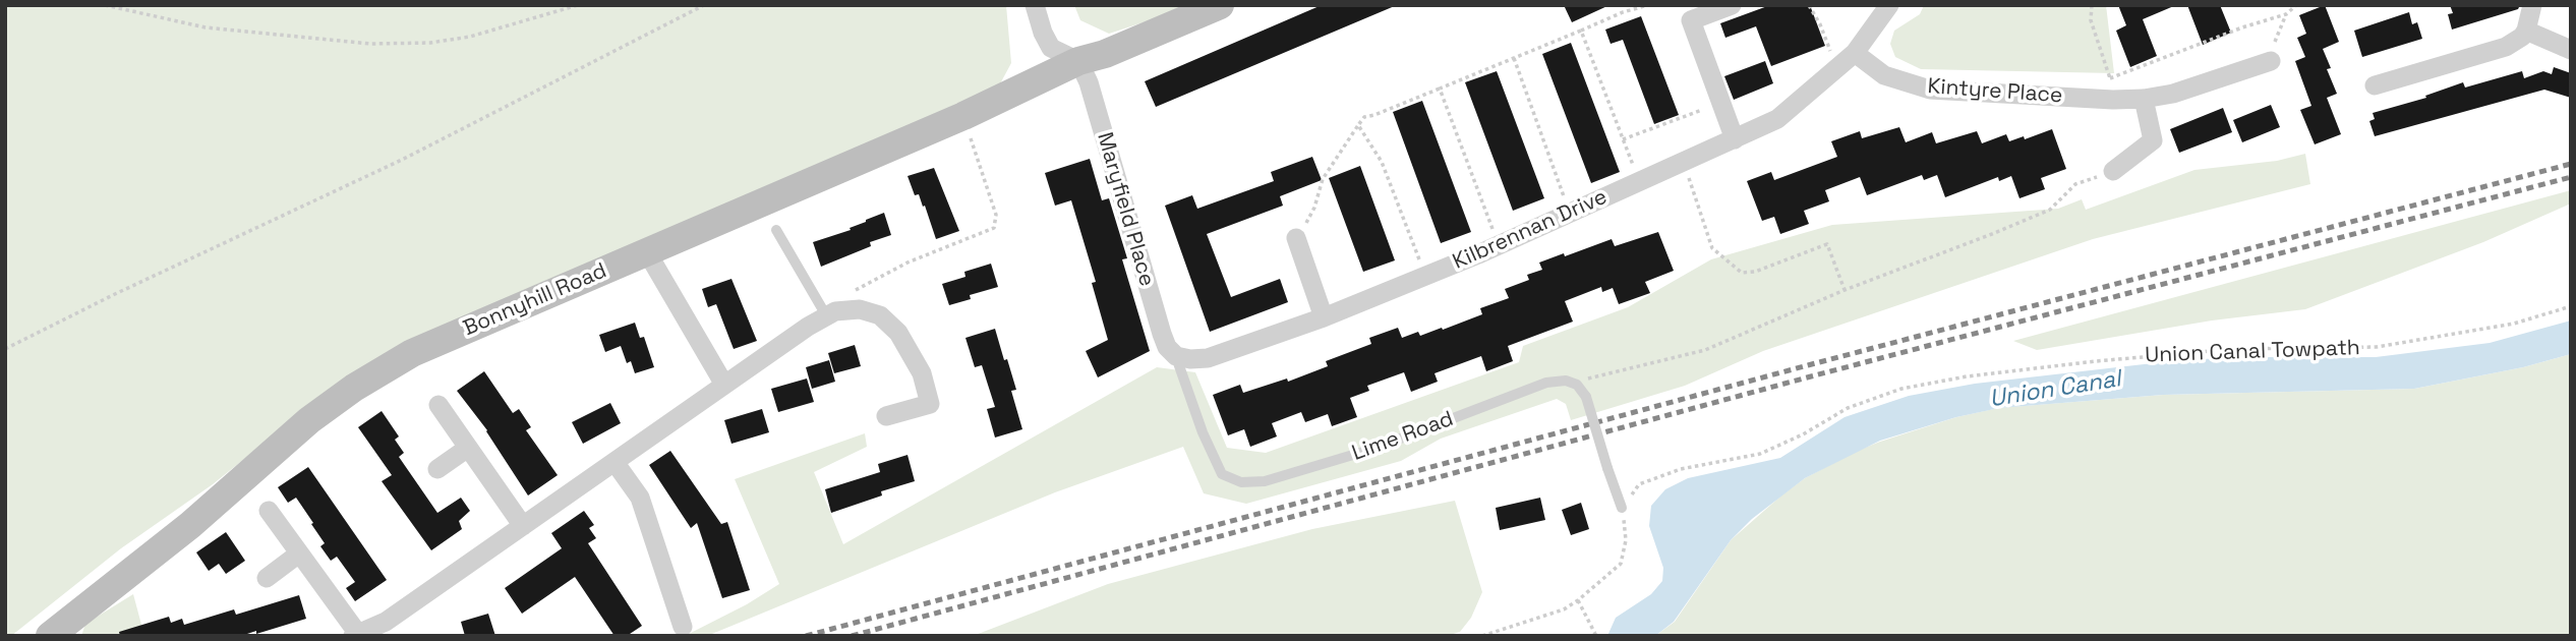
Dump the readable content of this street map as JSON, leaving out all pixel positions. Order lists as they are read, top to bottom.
{
  "streets": {
    "main road": ["Bonnyhill Road"],
    "street": ["Kintyre Place", "Maryfield Place", "Kilbrennan Drive"],
    "lane": ["Lime Road"],
    "path": ["Union Canal Towpath"]
  },
  "crossings": [
    ["Kintyre Place", "Kilbrennan Drive"],
    ["Maryfield Place", "Kilbrennan Drive"],
    ["Maryfield Place", "Bonnyhill Road"],
    ["Maryfield Place", "Lime Road"],
    ["Kilbrennan Drive", "Lime Road"]
  ],
  "water": ["Union Canal"]
}
